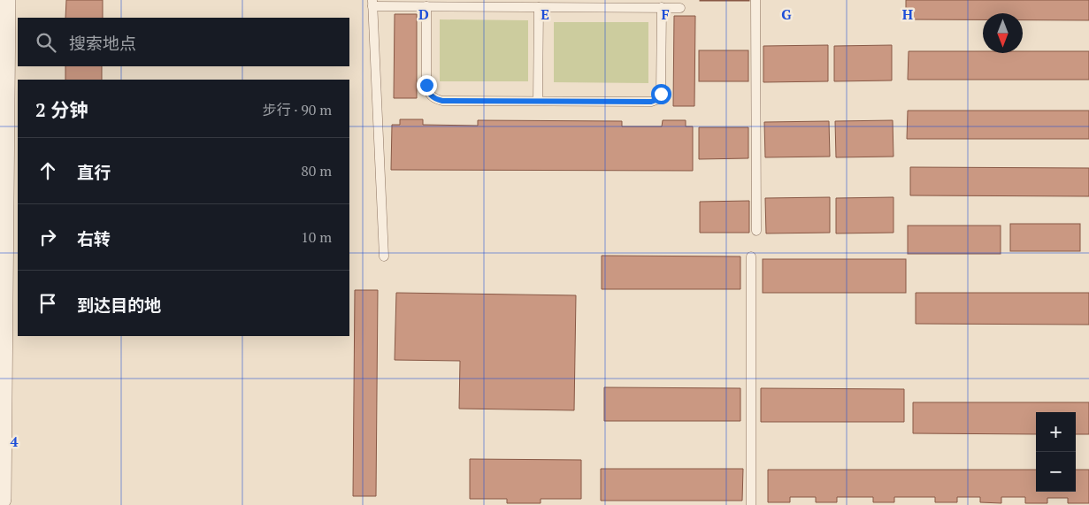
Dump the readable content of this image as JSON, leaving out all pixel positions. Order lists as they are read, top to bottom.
{
  "north": "bottom",
  "page": {
    "search": "搜索地点",
    "heading": ["2 分钟", "步行 · 90 m"],
    "list": [
      ["直行", "80 m"],
      ["右转", "10 m"],
      "到达目的地"
    ],
    "map_buttons": ["+", "−"]
  },
  "grid": {
    "columns": [
      "D",
      "E",
      "F",
      "G",
      "H"
    ],
    "rows": ["4"]
  }
}
